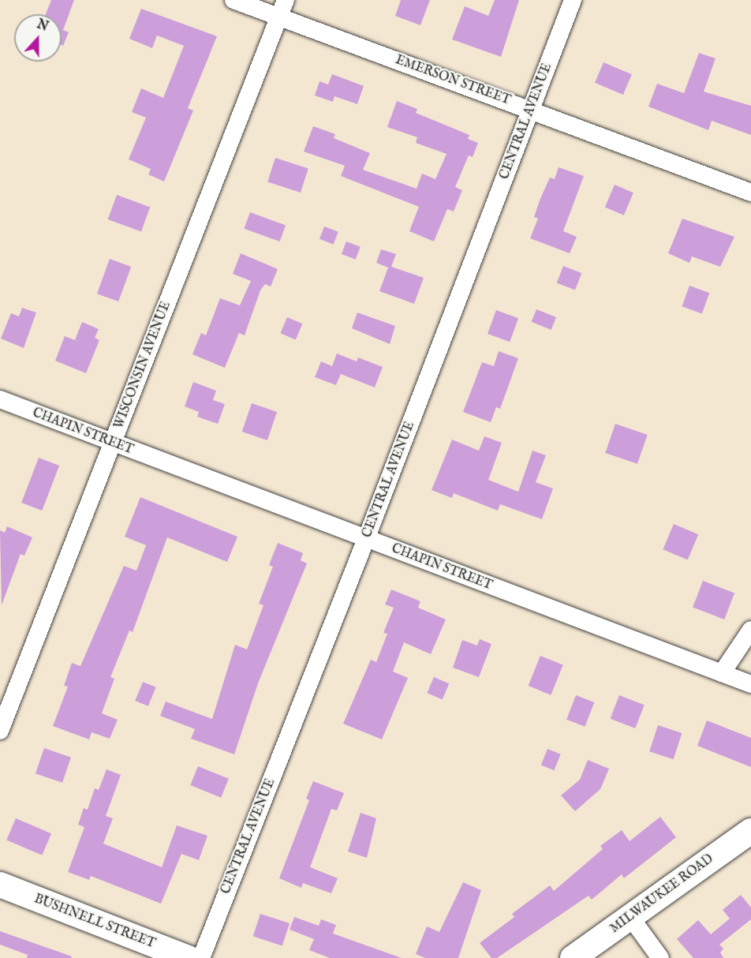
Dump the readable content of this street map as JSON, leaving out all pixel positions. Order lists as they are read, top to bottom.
{
  "streets": {
    "street": [
      "EMERSON STREET",
      "CENTRAL AVENUE",
      "WISCONSIN AVENUE",
      "CHAPIN STREET",
      "MILWAUKEE ROAD",
      "BUSHNELL STREET"
    ]
  },
  "crossings": [
    ["EMERSON STREET", "CENTRAL AVENUE"],
    ["EMERSON STREET", "WISCONSIN AVENUE"],
    ["CENTRAL AVENUE", "CHAPIN STREET"],
    ["WISCONSIN AVENUE", "CHAPIN STREET"]
  ],
  "north": "top"
}
